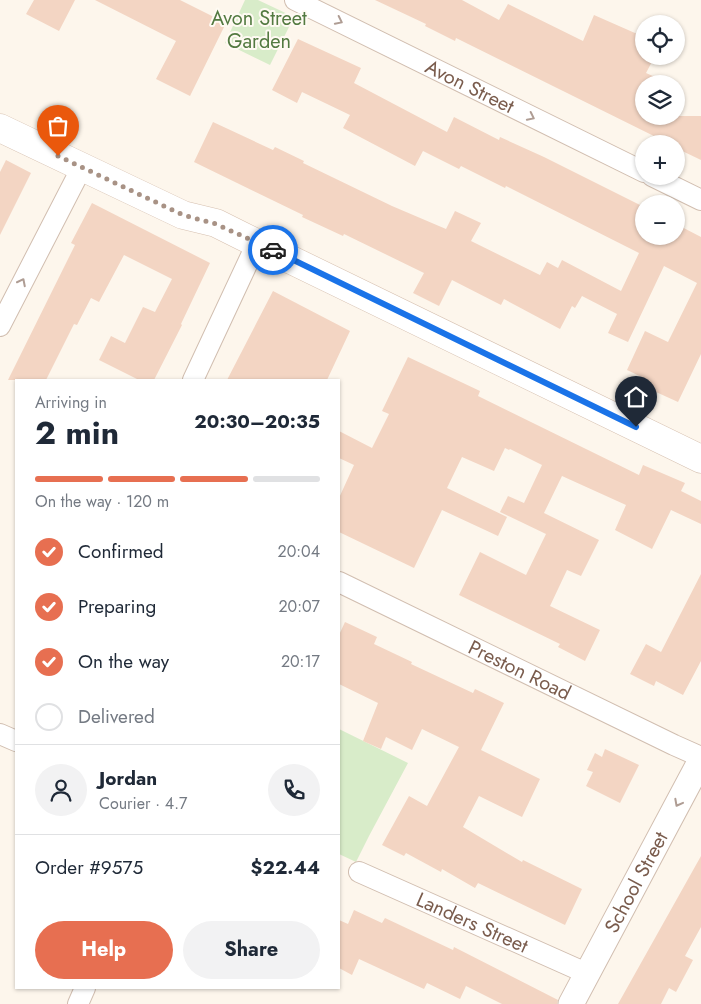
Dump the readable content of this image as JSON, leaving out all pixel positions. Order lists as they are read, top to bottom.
{
  "streets": {
    "street": [
      "Avon Street",
      "Preston Road",
      "School Street",
      "Landers Street"
    ]
  },
  "crossings": [
    ["Preston Road", "School Street"],
    ["School Street", "Landers Street"]
  ],
  "one_way": ["Avon Street", "School Street"],
  "parks": ["Avon Street Garden"],
  "page": {
    "map_buttons": ["+", "−"],
    "heading": ["2 min", "Arriving in", "20:30–20:35"],
    "panel": [
      "Jordan",
      "Courier · 4.7",
      "Order #9575",
      "$22.44"
    ],
    "bar": "On the way · 120 m",
    "list": [
      ["Confirmed", "20:04"],
      ["Preparing", "20:07"],
      ["On the way", "20:17"],
      "Delivered"
    ],
    "buttons": ["Help", "Share"]
  }
}
